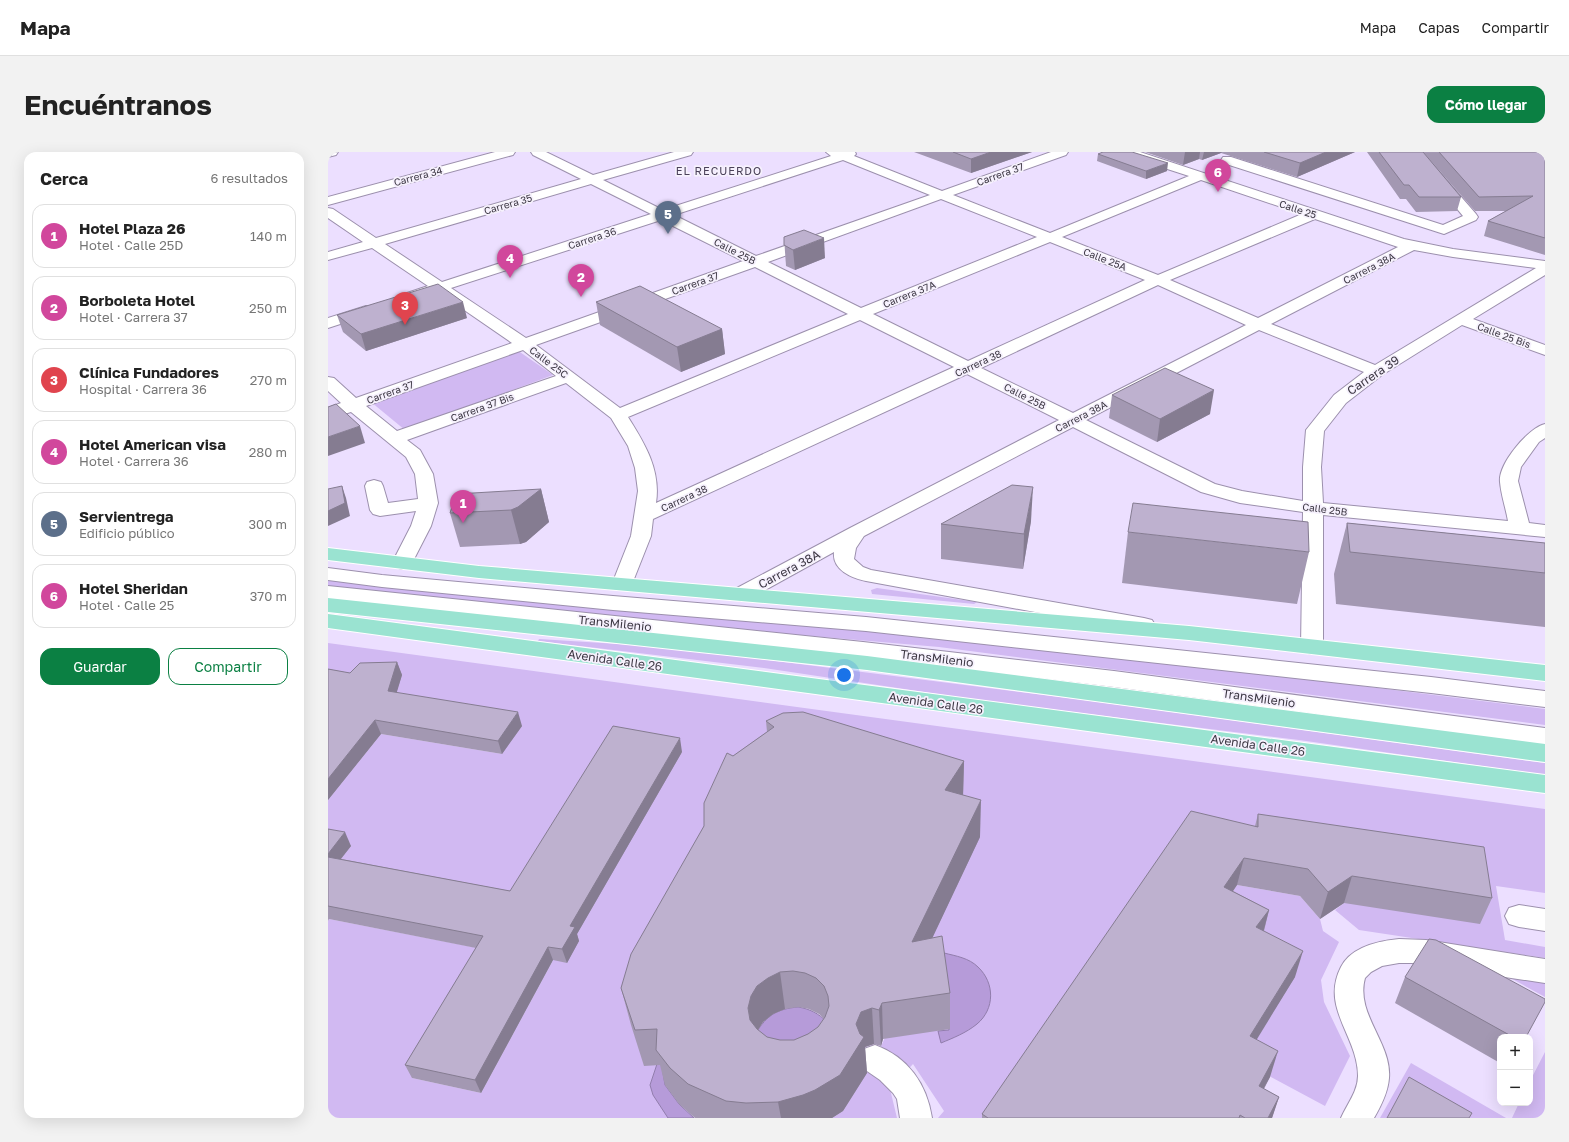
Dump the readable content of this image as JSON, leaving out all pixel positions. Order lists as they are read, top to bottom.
{
  "streets": {
    "main road": ["Avenida Calle 26"],
    "street": [
      "Carrera 37",
      "Carrera 34",
      "Carrera 35",
      "Calle 25",
      "Carrera 36",
      "Calle 25B",
      "Calle 25A",
      "Carrera 38A",
      "Carrera 37A",
      "Calle 25 Bis",
      "Calle 25C",
      "Carrera 38",
      "Carrera 39",
      "Carrera 37 Bis",
      "TransMilenio"
    ]
  },
  "crossings": [
    ["Carrera 37", "Calle 25B"],
    ["Carrera 37", "Calle 25A"],
    ["Carrera 37", "Calle 25C"],
    ["Carrera 35", "Calle 25B"],
    ["Carrera 35", "Calle 25C"],
    ["Calle 25", "Carrera 38A"],
    ["Calle 25", "Carrera 37A"],
    ["Calle 25", "Carrera 38"],
    ["Calle 25", "Carrera 39"],
    ["Carrera 36", "Calle 25B"],
    ["Carrera 36", "Calle 25A"],
    ["Carrera 36", "Calle 25C"],
    ["Calle 25B", "Carrera 38A"],
    ["Calle 25B", "Carrera 37A"],
    ["Calle 25B", "Carrera 38"],
    ["Calle 25B", "Carrera 39"],
    ["Calle 25A", "Carrera 38A"],
    ["Calle 25A", "Carrera 37A"],
    ["Calle 25A", "Carrera 38"],
    ["Calle 25A", "Carrera 39"],
    ["Carrera 37A", "Calle 25C"],
    ["Calle 25 Bis", "Carrera 39"],
    ["Calle 25C", "Carrera 38"],
    ["Calle 25C", "Carrera 37 Bis"]
  ],
  "districts": ["EL RECUERDO"],
  "page": {
    "header": "Mapa",
    "nav": ["Mapa", "Capas", "Compartir"],
    "buttons": [
      "Cómo llegar",
      ["Guardar", "Compartir"]
    ],
    "title": "Encuéntranos",
    "heading": ["Cerca", "6 resultados"],
    "pins": [
      "6",
      "5",
      "4",
      "2",
      "3",
      "1"
    ],
    "list": [
      {
        "mark": "1",
        "name": "Hotel Plaza 26",
        "note": "Hotel · Calle 25D",
        "value": "140 m"
      },
      {
        "mark": "2",
        "name": "Borboleta Hotel",
        "note": "Hotel · Carrera 37",
        "value": "250 m"
      },
      {
        "mark": "3",
        "name": "Clínica Fundadores",
        "note": "Hospital · Carrera 36",
        "value": "270 m"
      },
      {
        "mark": "4",
        "name": "Hotel American visa",
        "note": "Hotel · Carrera 36",
        "value": "280 m"
      },
      {
        "mark": "5",
        "name": "Servientrega",
        "note": "Edificio público",
        "value": "300 m"
      },
      {
        "mark": "6",
        "name": "Hotel Sheridan",
        "note": "Hotel · Calle 25",
        "value": "370 m"
      }
    ],
    "map_buttons": ["+", "−"]
  }
}
